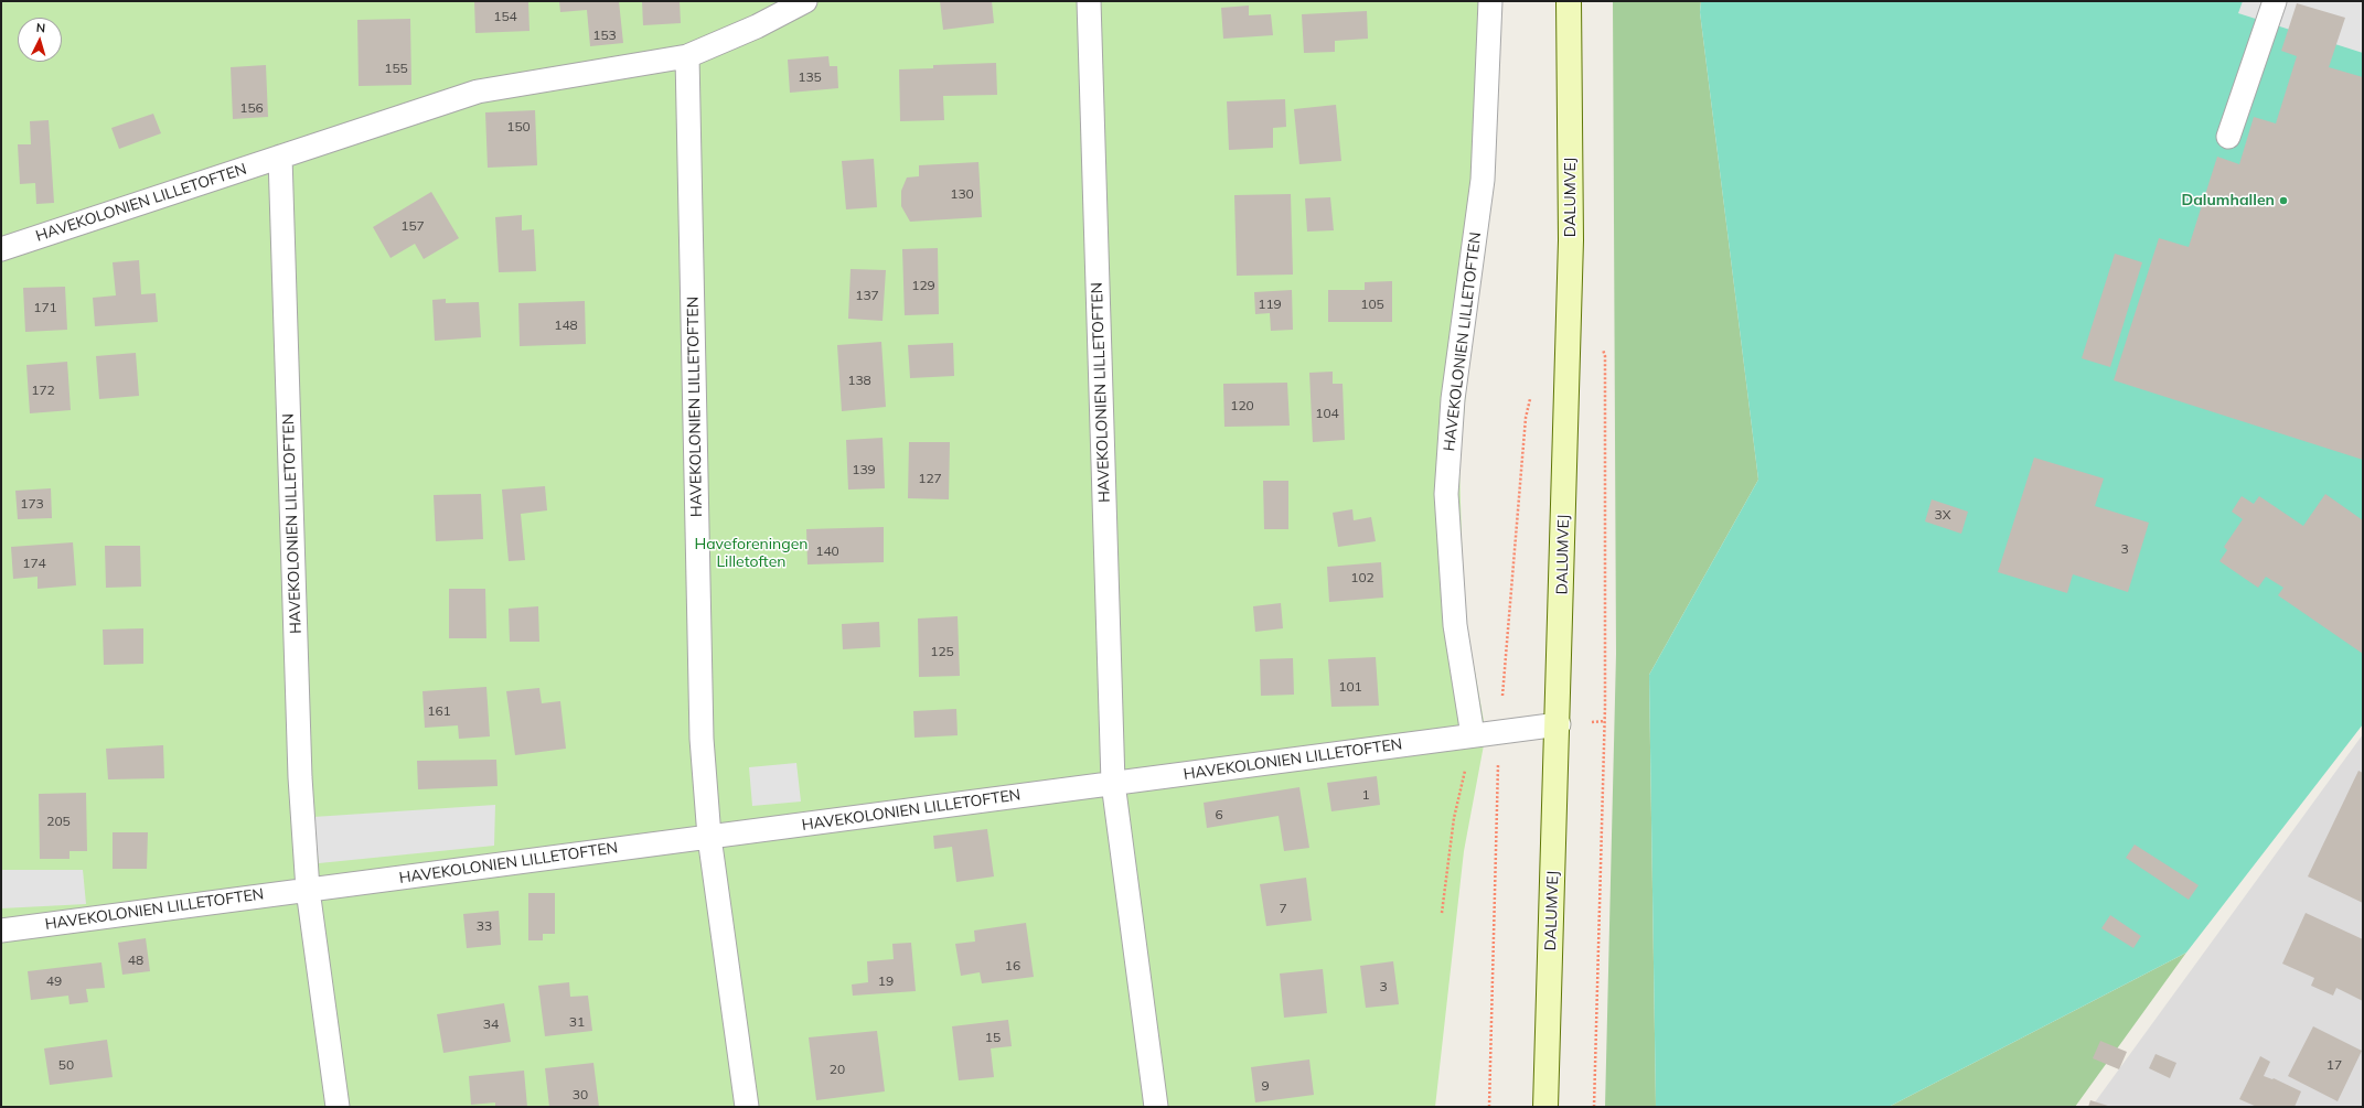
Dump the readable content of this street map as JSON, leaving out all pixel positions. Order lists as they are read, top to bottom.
{
  "streets": {
    "street": ["DALUMVEJ"],
    "lane": ["HAVEKOLONIEN LILLETOFTEN"]
  },
  "crossings": [
    ["DALUMVEJ", "HAVEKOLONIEN LILLETOFTEN"]
  ],
  "parks": ["Haveforeningen Lilletoften"],
  "places": ["Dalumhallen"],
  "house_numbers": [
    "154",
    "153",
    "155",
    "135",
    "156",
    "150",
    "130",
    "157",
    "129",
    "137",
    "119",
    "105",
    "171",
    "148",
    "138",
    "172",
    "120",
    "104",
    "139",
    "127",
    "173",
    "3X",
    "3",
    "140",
    "174",
    "102",
    "125",
    "101",
    "161",
    "1",
    "6",
    "205",
    "7",
    "33",
    "48",
    "16",
    "49",
    "19",
    "3",
    "31",
    "34",
    "15",
    "50",
    "17",
    "20",
    "9",
    "30"
  ],
  "north": "top"
}
